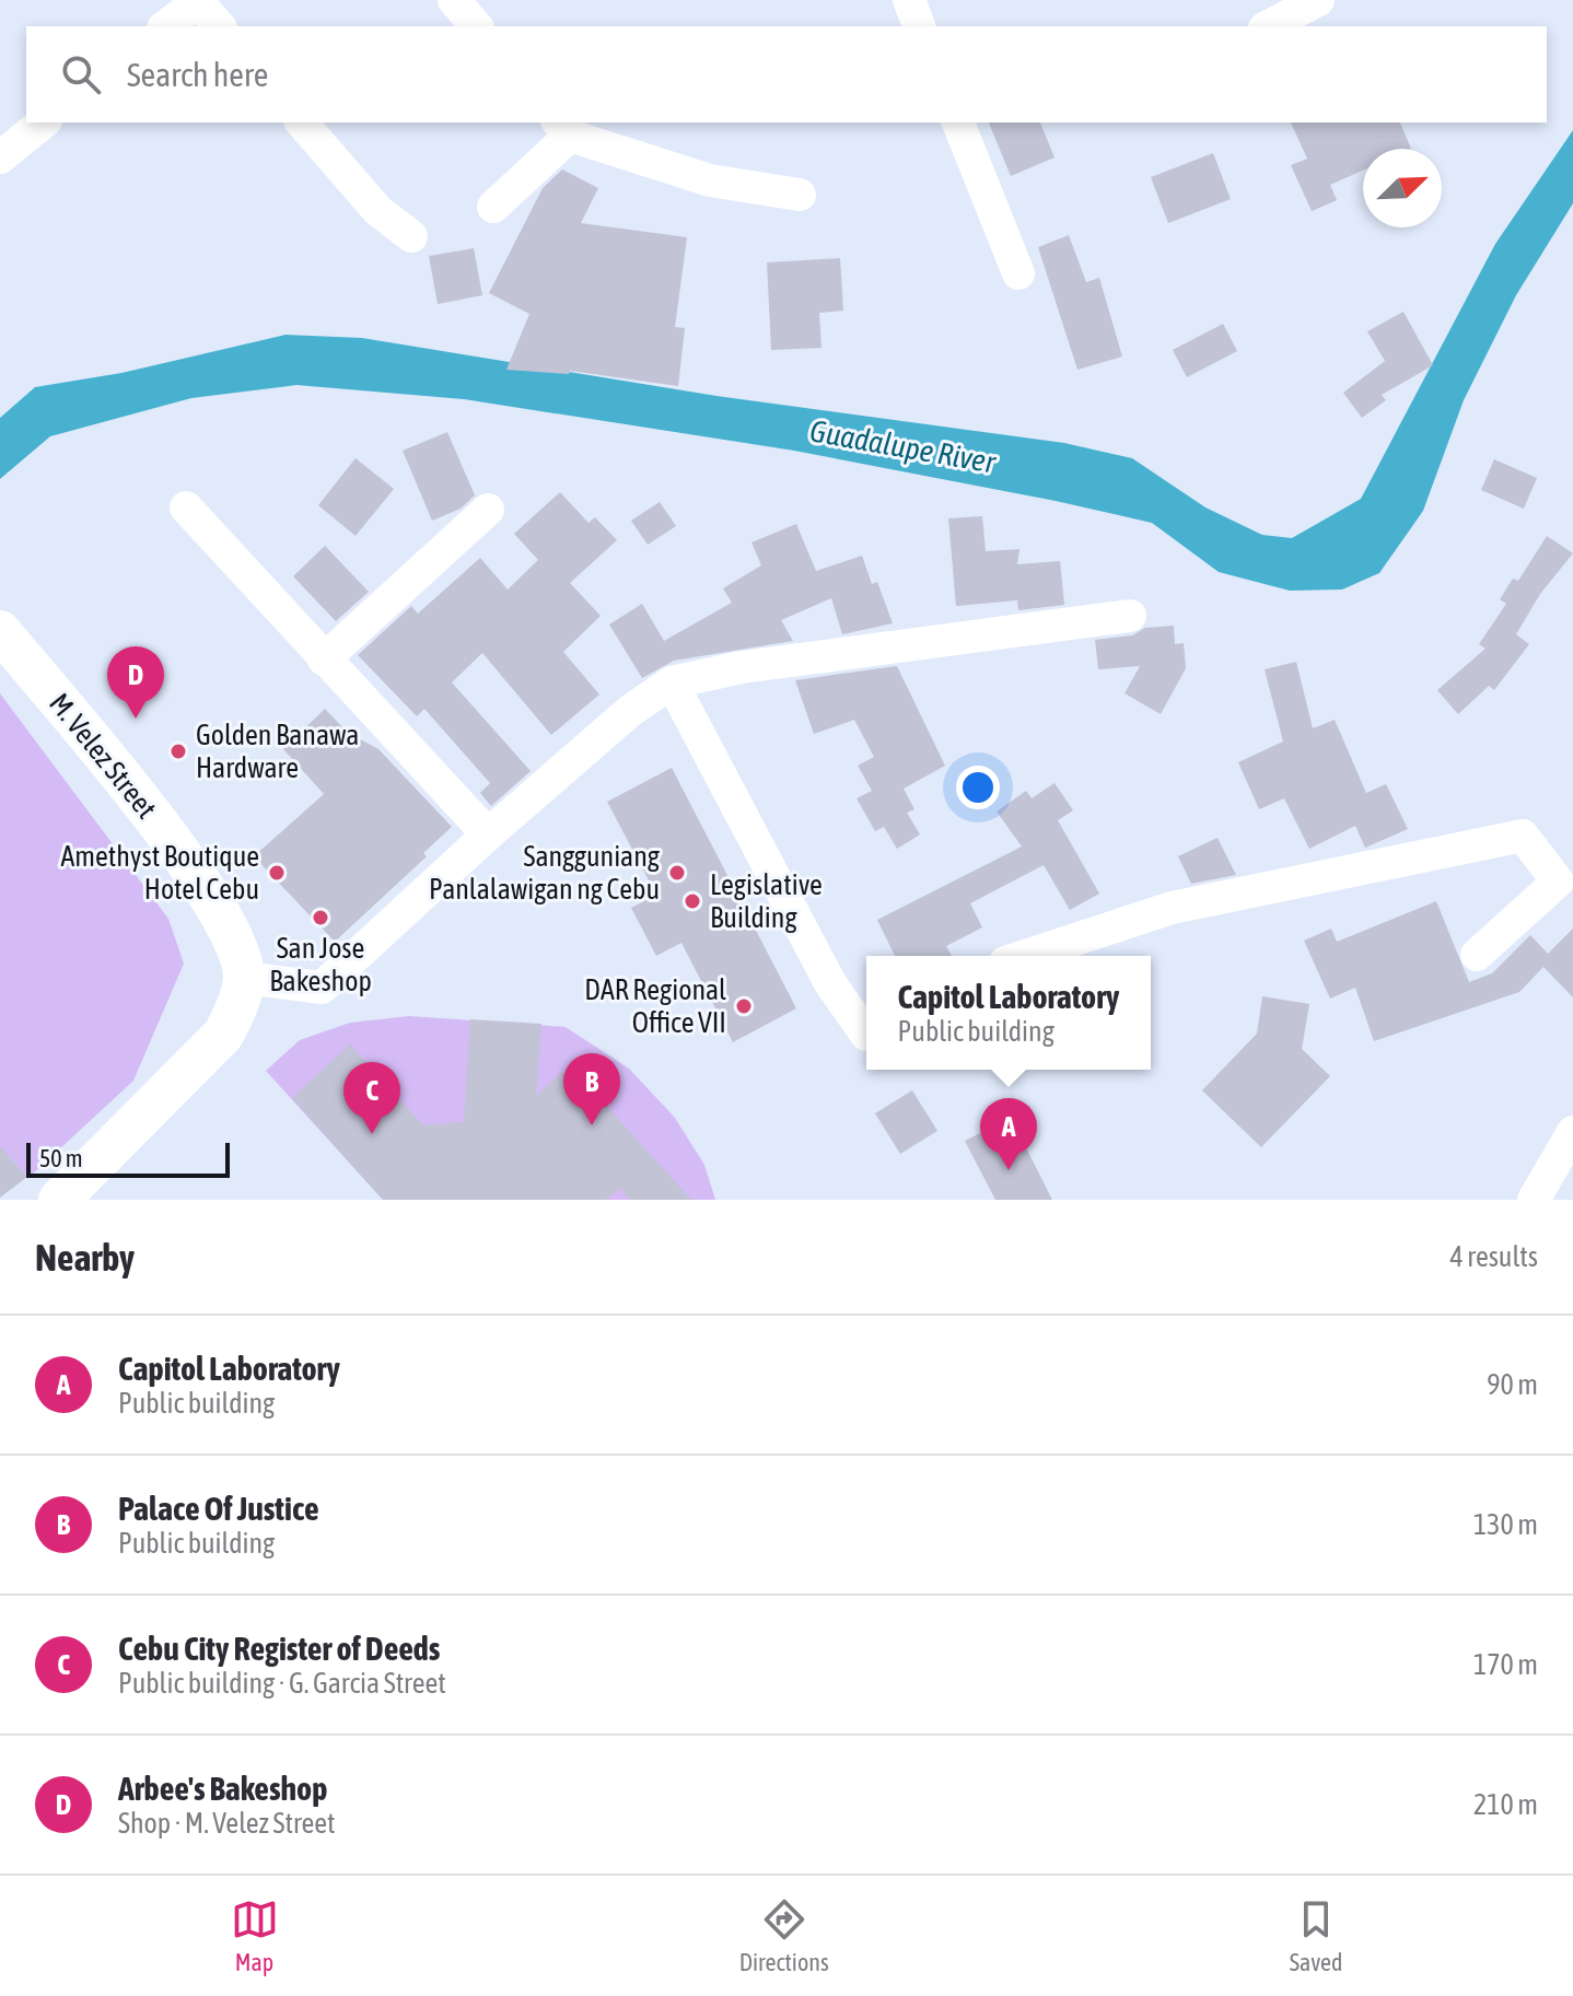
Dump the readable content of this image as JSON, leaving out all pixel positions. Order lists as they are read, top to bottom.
{
  "streets": {
    "main road": ["M. Velez Street"]
  },
  "water": ["Guadalupe River"],
  "places": [
    "Golden Banawa Hardware",
    "Amethyst Boutique Hotel Cebu",
    "Sangguniang Panlalawigan ng Cebu",
    "Legislative Building",
    "San Jose Bakeshop",
    "DAR Regional Office VII"
  ],
  "scale_bar": "50 m",
  "north": "top right",
  "page": {
    "search": "Search here",
    "pins": [
      "D",
      "B",
      "C",
      "A"
    ],
    "popup": ["Capitol Laboratory", "Public building"],
    "scale": "50 m",
    "heading": ["Nearby", "4 results"],
    "list": [
      {
        "mark": "A",
        "name": "Capitol Laboratory",
        "note": "Public building",
        "value": "90 m"
      },
      {
        "mark": "B",
        "name": "Palace Of Justice",
        "note": "Public building",
        "value": "130 m"
      },
      {
        "mark": "C",
        "name": "Cebu City Register of Deeds",
        "note": "Public building · G. Garcia Street",
        "value": "170 m"
      },
      {
        "mark": "D",
        "name": "Arbee's Bakeshop",
        "note": "Shop · M. Velez Street",
        "value": "210 m"
      }
    ],
    "nav": ["Map", "Directions", "Saved"]
  }
}
